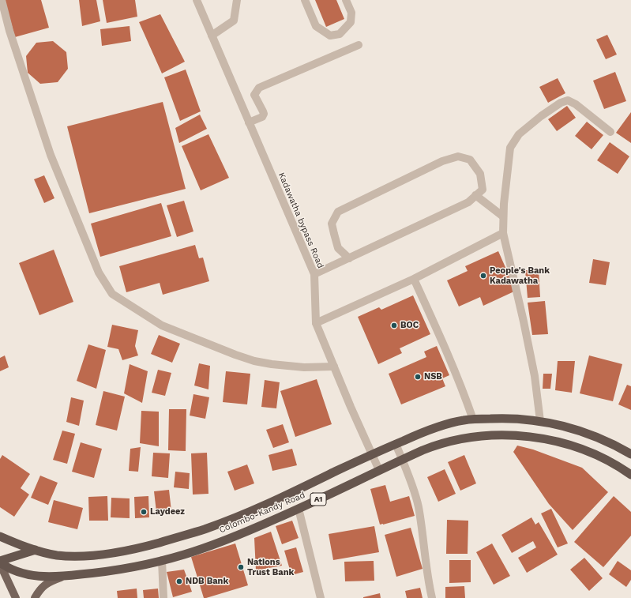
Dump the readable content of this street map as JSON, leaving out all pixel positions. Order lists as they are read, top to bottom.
{
  "streets": {
    "highway": ["A1", "Colombo-Kandy Road"],
    "street": ["Kadawatha bypass Road"]
  },
  "crossings": [
    ["Kadawatha bypass Road", "Colombo-Kandy Road"],
    ["A1", "Colombo-Kandy Road"]
  ],
  "places": [
    "People's Bank Kadawatha",
    "BOC",
    "NSB",
    "Laydeez",
    "Nations Trust Bank",
    "NDB Bank"
  ]
}
